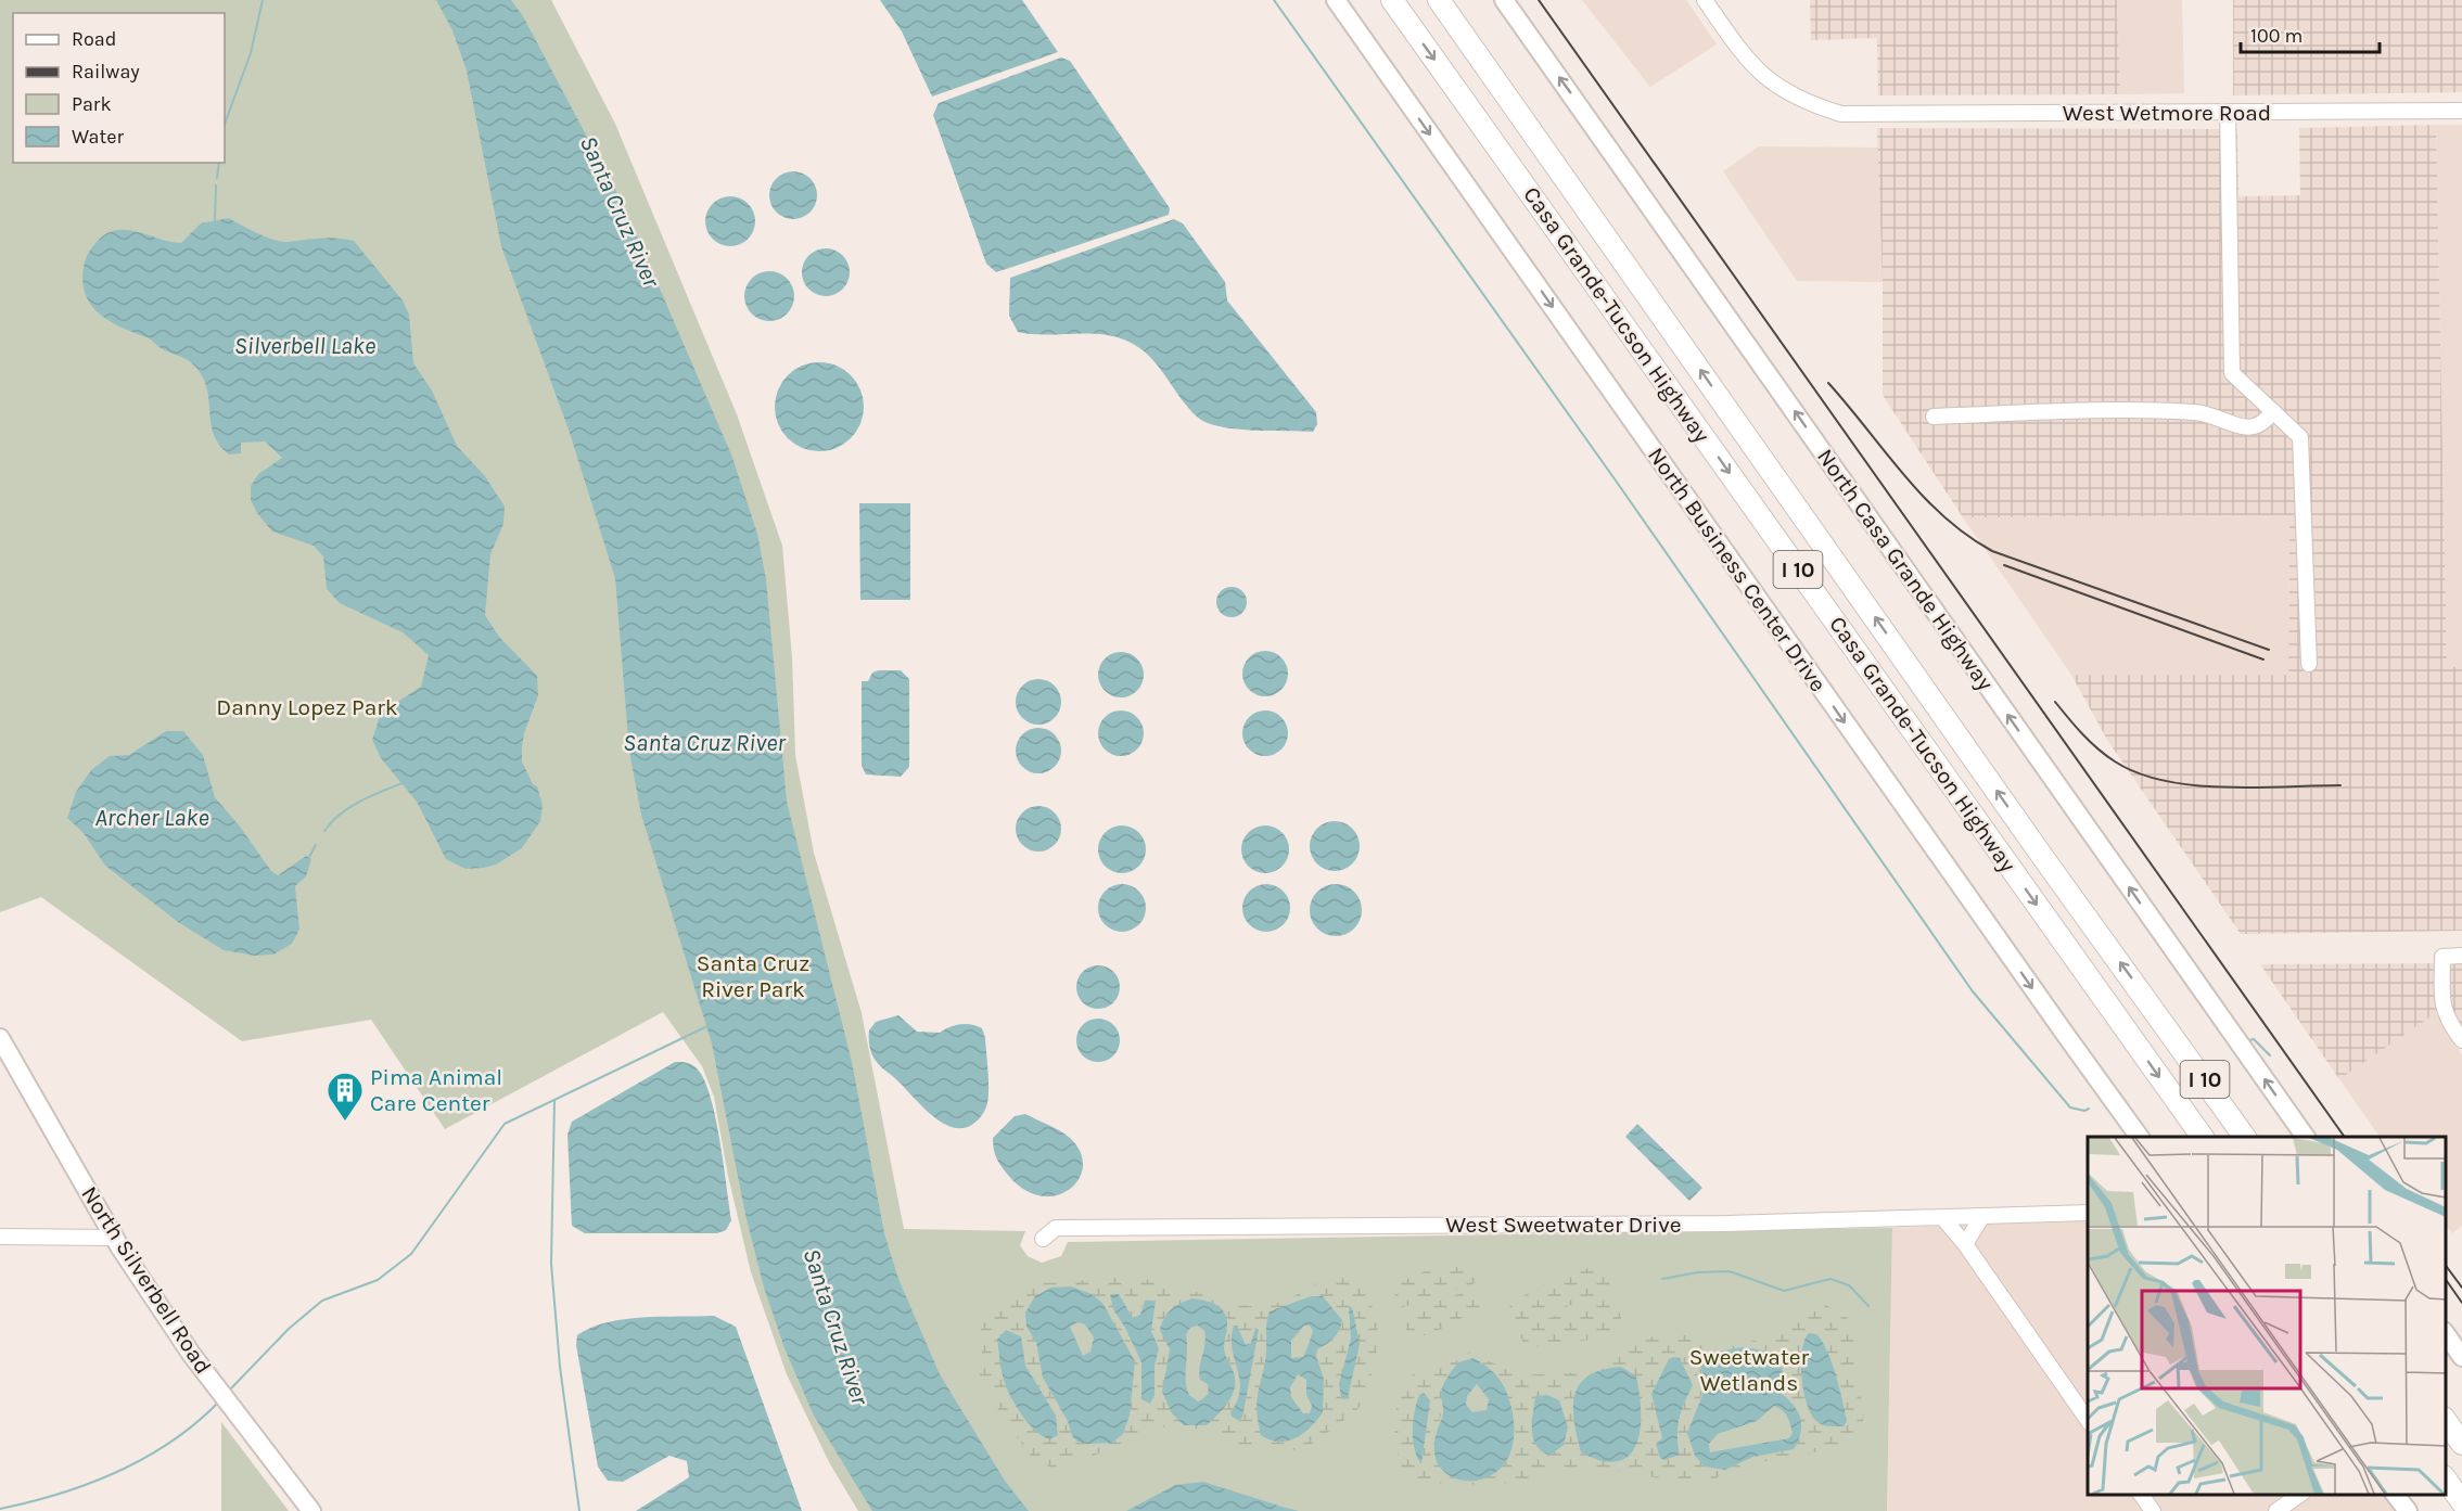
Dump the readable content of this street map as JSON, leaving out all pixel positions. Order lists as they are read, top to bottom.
{
  "streets": {
    "highway": ["Casa Grande-Tucson Highway", "I 10"],
    "main road": ["North Business Center Drive", "North Casa Grande Highway", "North Silverbell Road"],
    "street": ["West Wetmore Road", "West Sweetwater Drive"]
  },
  "one_way": ["North Business Center Drive", "North Casa Grande Highway"],
  "water": ["Santa Cruz River", "Silverbell Lake", "Archer Lake"],
  "parks": ["Danny Lopez Park", "Santa Cruz River Park", "Sweetwater Wetlands"],
  "places": {
    "building": ["Pima Animal Care Center"]
  },
  "legend": [
    "Road",
    "Railway",
    "Park",
    "Water"
  ],
  "scale_bar": "100 m"
}
